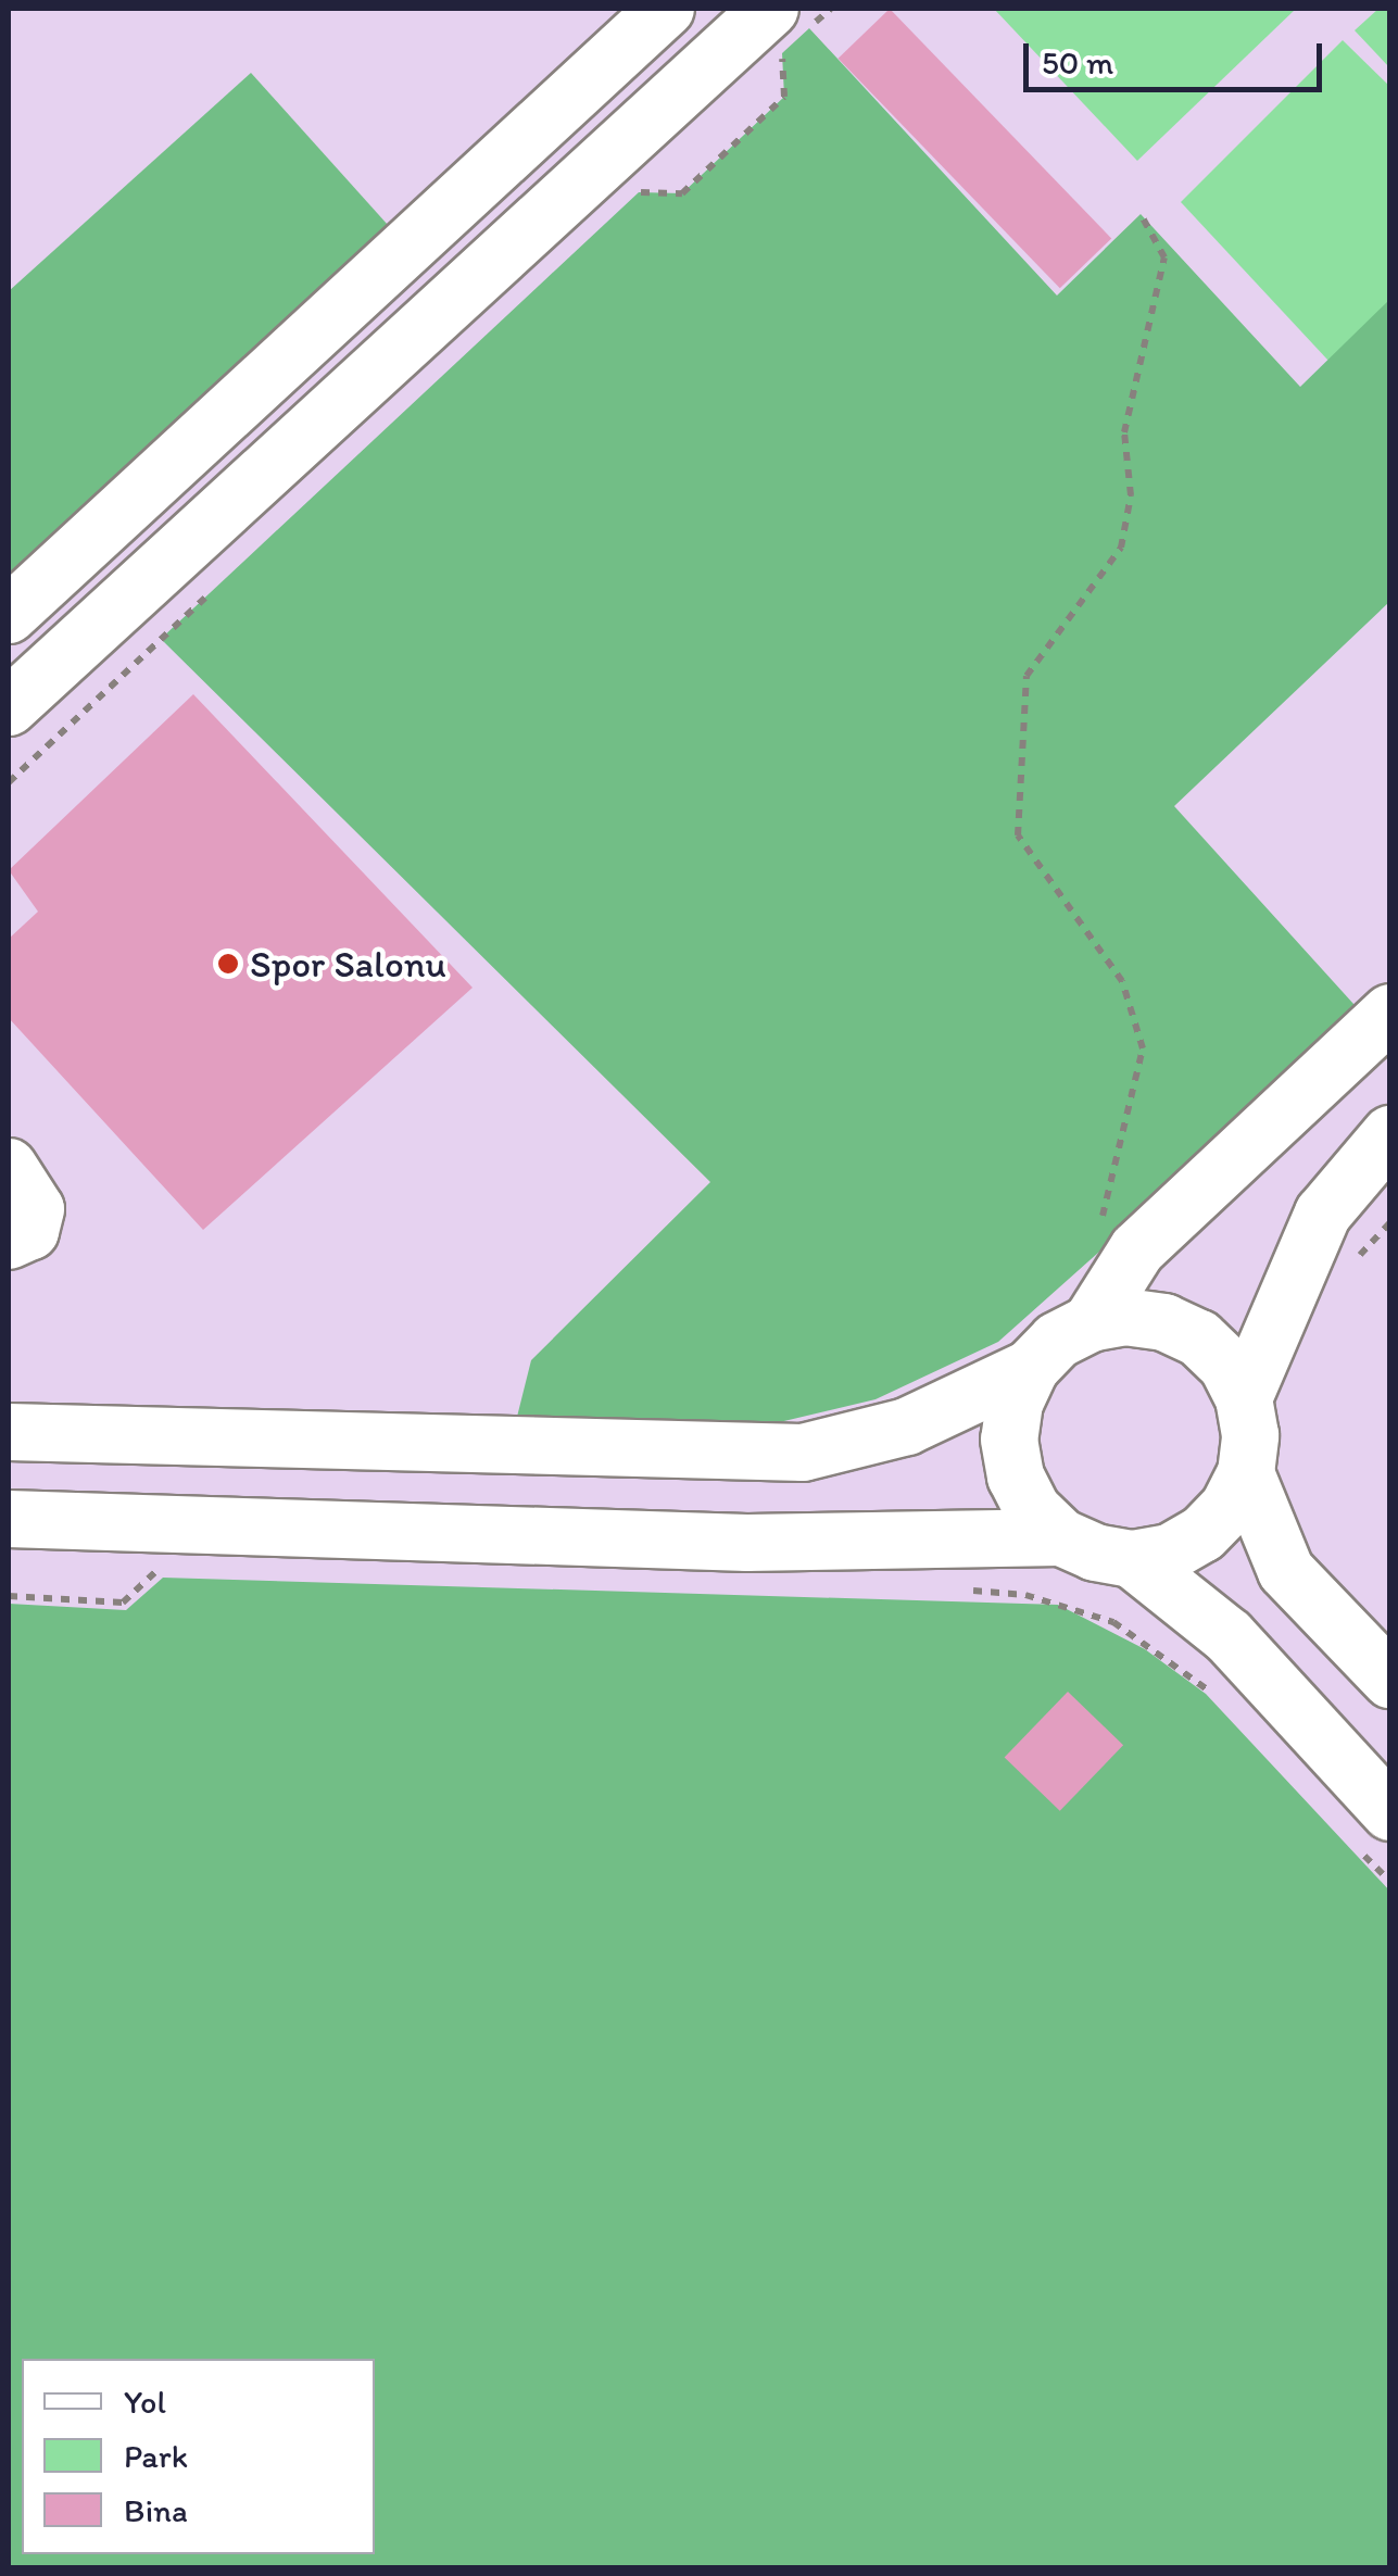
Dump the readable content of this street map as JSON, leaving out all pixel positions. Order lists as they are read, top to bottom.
{
  "places": ["Spor Salonu"],
  "legend": ["Yol", "Park", "Bina"],
  "scale_bar": "50 m"
}
